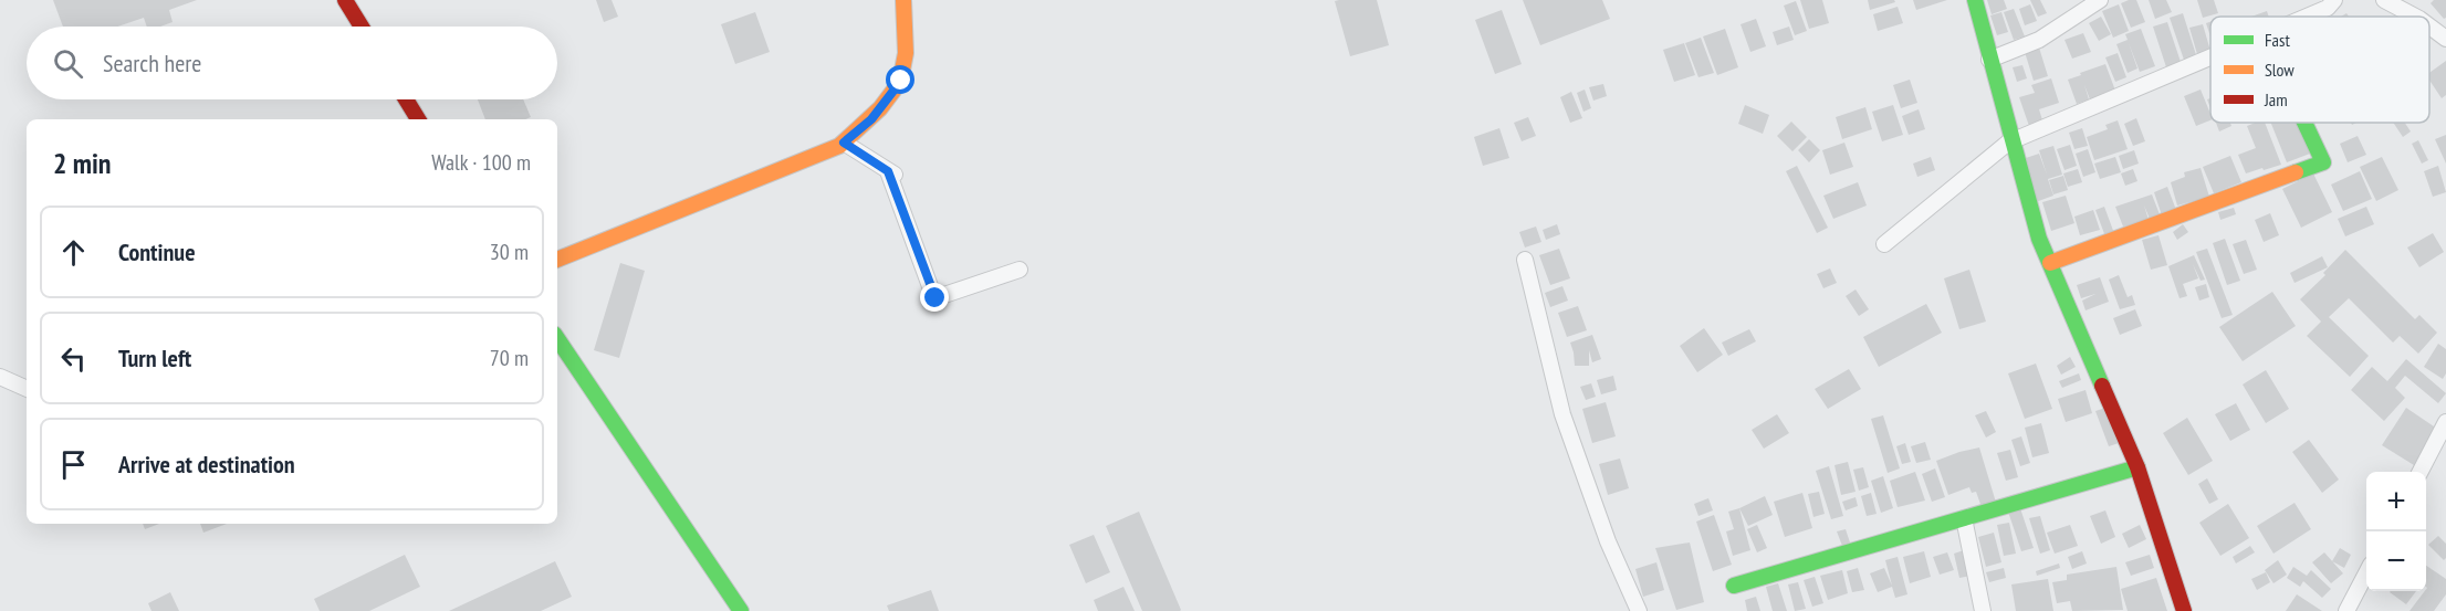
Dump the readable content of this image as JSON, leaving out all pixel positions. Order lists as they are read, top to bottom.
{
  "legend": ["Fast", "Slow", "Jam"],
  "page": {
    "search": "Search here",
    "heading": ["2 min", "Walk · 100 m"],
    "list": [
      ["Continue", "30 m"],
      ["Turn left", "70 m"],
      "Arrive at destination"
    ],
    "map_buttons": ["+", "−"]
  }
}
